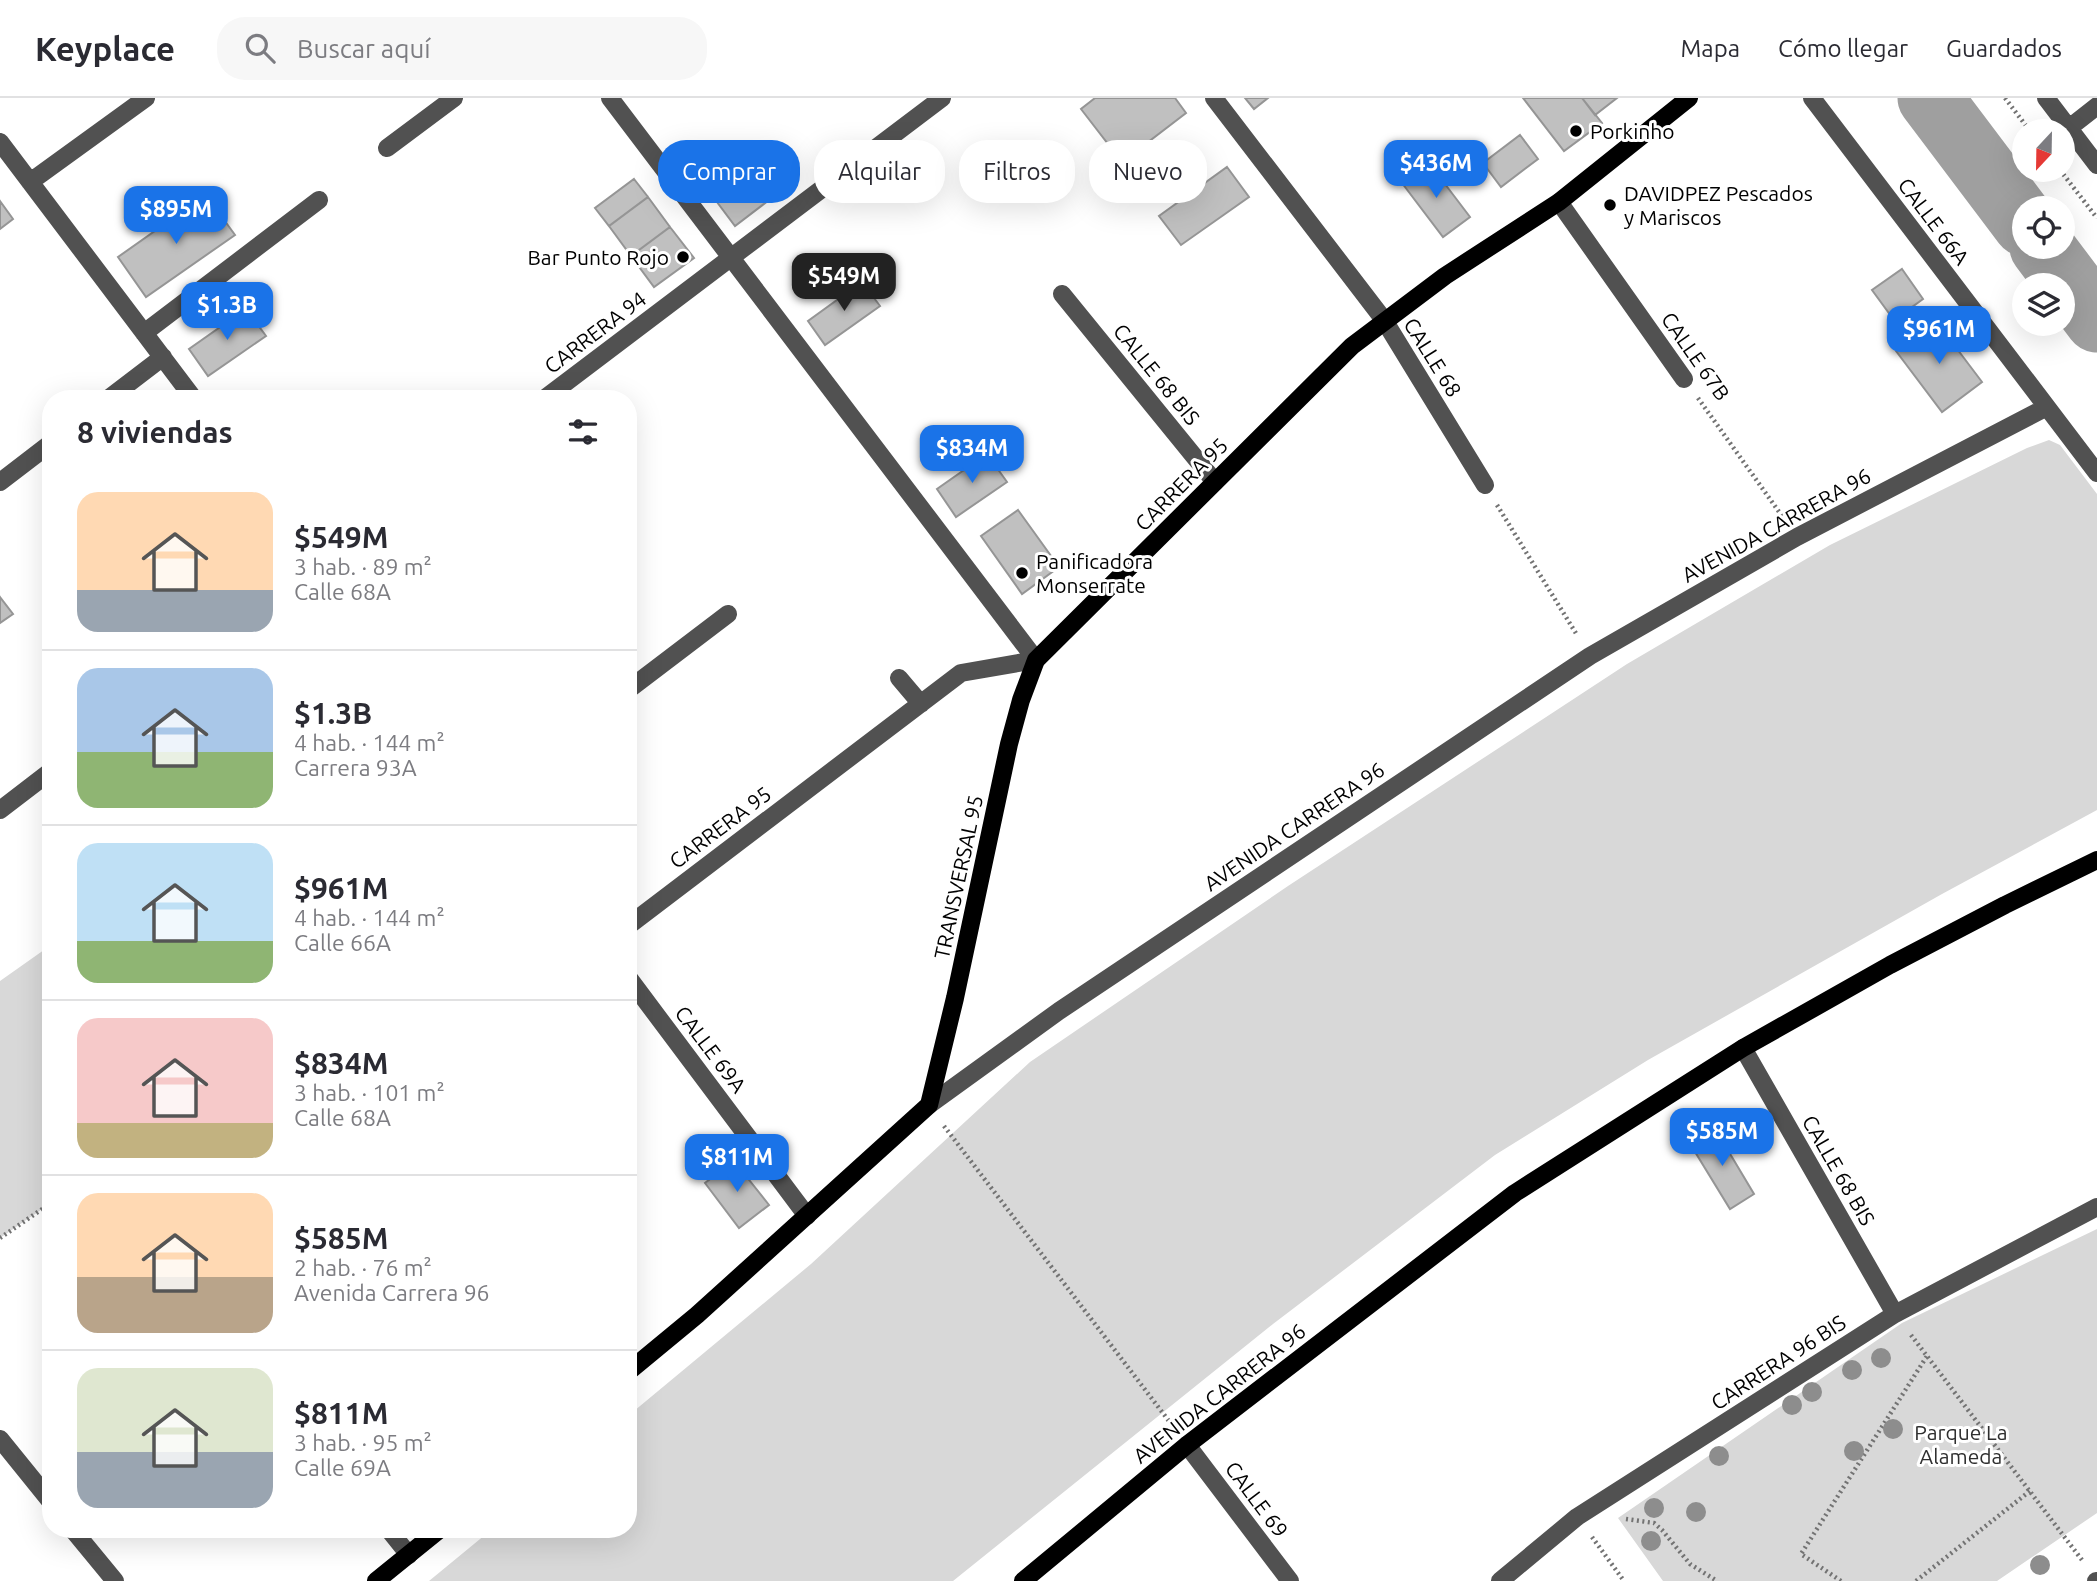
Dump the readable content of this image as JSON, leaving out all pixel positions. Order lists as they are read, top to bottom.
{
  "streets": {
    "main road": ["CARRERA 95", "AVENIDA CARRERA 96", "TRANSVERSAL 95"],
    "street": [
      "CALLE 66A",
      "CARRERA 94",
      "CALLE 67B",
      "CALLE 68",
      "CALLE 68 BIS",
      "CALLE 69A",
      "CARRERA 96 BIS",
      "CALLE 69"
    ]
  },
  "crossings": [
    ["CALLE 66A", "AVENIDA CARRERA 96"],
    ["CALLE 67B", "CARRERA 95"],
    ["CALLE 67B", "AVENIDA CARRERA 96"],
    ["CALLE 68", "CARRERA 95"],
    ["CALLE 68 BIS", "CARRERA 95"],
    ["CALLE 68 BIS", "AVENIDA CARRERA 96"],
    ["CALLE 68 BIS", "CARRERA 96 BIS"],
    ["CARRERA 95", "TRANSVERSAL 95"],
    ["AVENIDA CARRERA 96", "TRANSVERSAL 95"],
    ["AVENIDA CARRERA 96", "CALLE 69A"],
    ["AVENIDA CARRERA 96", "CALLE 69"]
  ],
  "parks": ["Parque La Alameda"],
  "places": [
    "Porkinho",
    "DAVIDPEZ Pescados y Mariscos",
    "Bar Punto Rojo",
    "Panificadora Monserrate"
  ],
  "north": "bottom",
  "page": {
    "header": "Keyplace",
    "search": "Buscar aquí",
    "nav": ["Mapa", "Cómo llegar", "Guardados"],
    "price": [
      "$436M",
      "$895M",
      "$549M",
      "$1.3B",
      "$961M",
      "$834M",
      "$585M",
      "$811M"
    ],
    "chip": [
      "Comprar",
      "Alquilar",
      "Filtros",
      "Nuevo"
    ],
    "heading": "8 viviendas",
    "list": [
      {
        "name": "$549M",
        "note": "3 hab. · 89 m² · Calle 68A"
      },
      {
        "name": "$1.3B",
        "note": "4 hab. · 144 m² · Carrera 93A"
      },
      {
        "name": "$961M",
        "note": "4 hab. · 144 m² · Calle 66A"
      },
      {
        "name": "$834M",
        "note": "3 hab. · 101 m² · Calle 68A"
      },
      {
        "name": "$585M",
        "note": "2 hab. · 76 m² · Avenida Carrera 96"
      },
      {
        "name": "$811M",
        "note": "3 hab. · 95 m² · Calle 69A"
      }
    ]
  }
}
